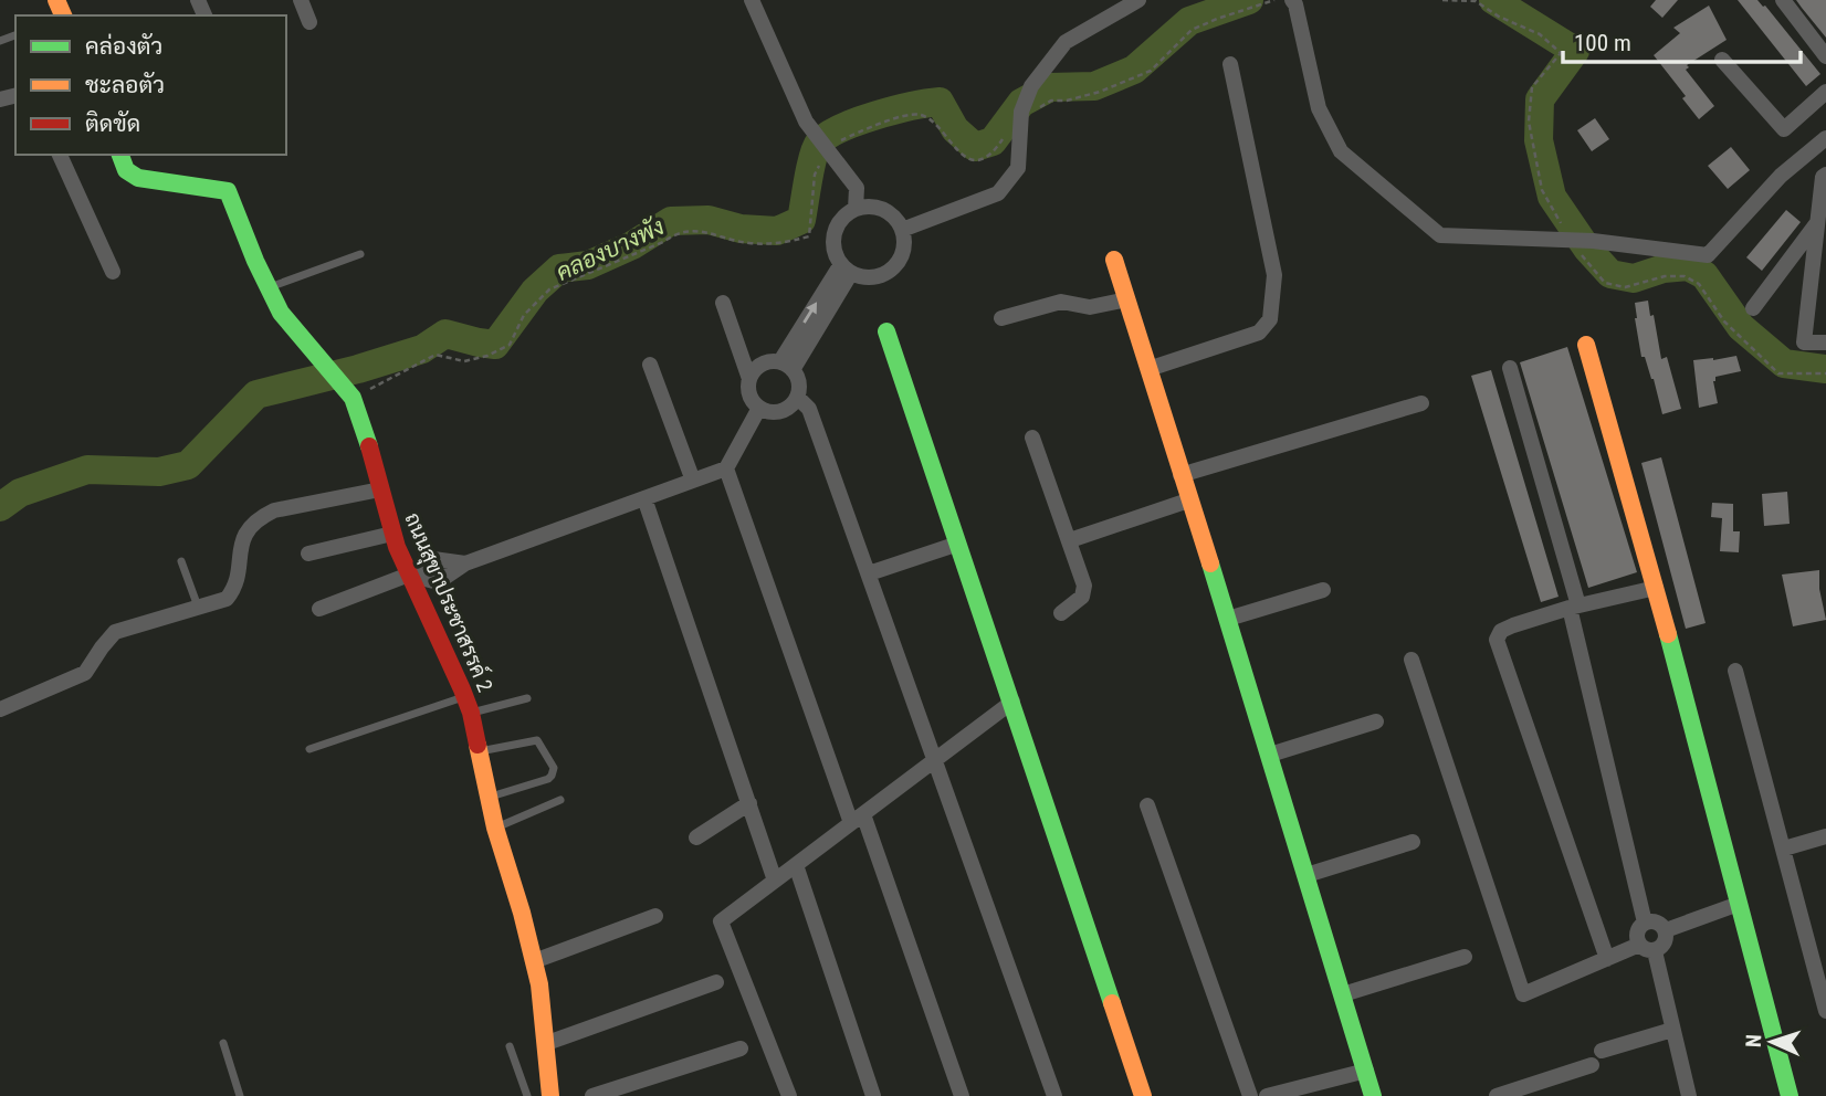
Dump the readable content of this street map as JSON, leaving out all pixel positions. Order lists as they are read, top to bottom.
{
  "streets": {
    "street": ["ถนนสุขาประชาสรรค์ 2"]
  },
  "water": ["คลองบางพัง"],
  "legend": ["คล่องตัว", "ชะลอตัว", "ติดขัด"],
  "scale_bar": "100 m",
  "north": "left"
}
